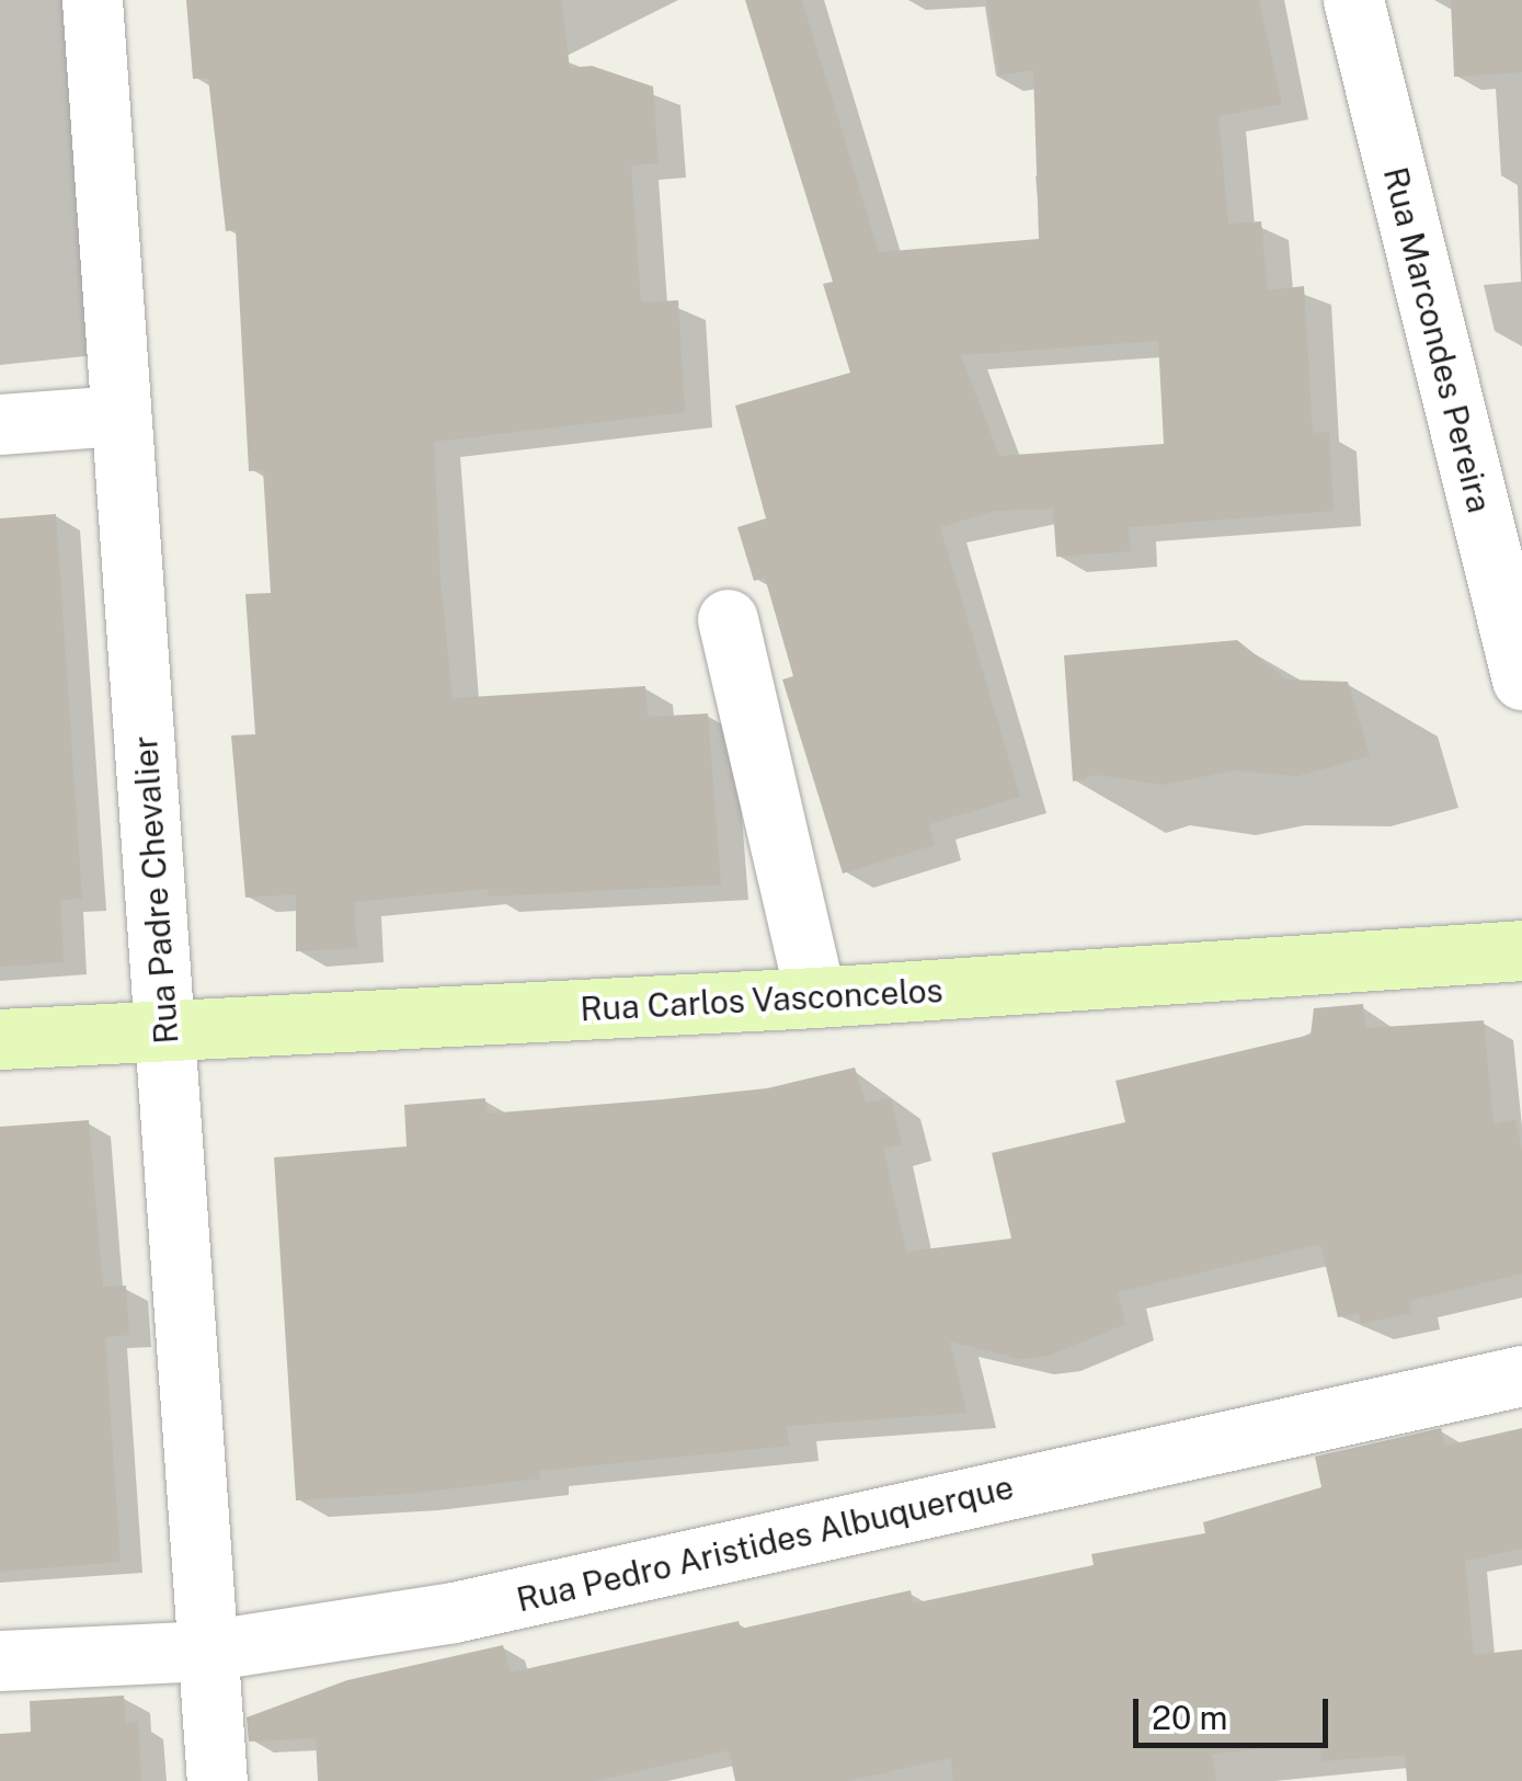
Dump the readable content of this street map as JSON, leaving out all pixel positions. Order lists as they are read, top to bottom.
{
  "streets": {
    "main road": ["Rua Carlos Vasconcelos"],
    "street": ["Rua Marcondes Pereira", "Rua Padre Chevalier", "Rua Pedro Aristides Albuquerque"]
  },
  "crossings": [
    ["Rua Padre Chevalier", "Rua Carlos Vasconcelos"],
    ["Rua Padre Chevalier", "Rua Pedro Aristides Albuquerque"]
  ],
  "scale_bar": "20 m"
}
